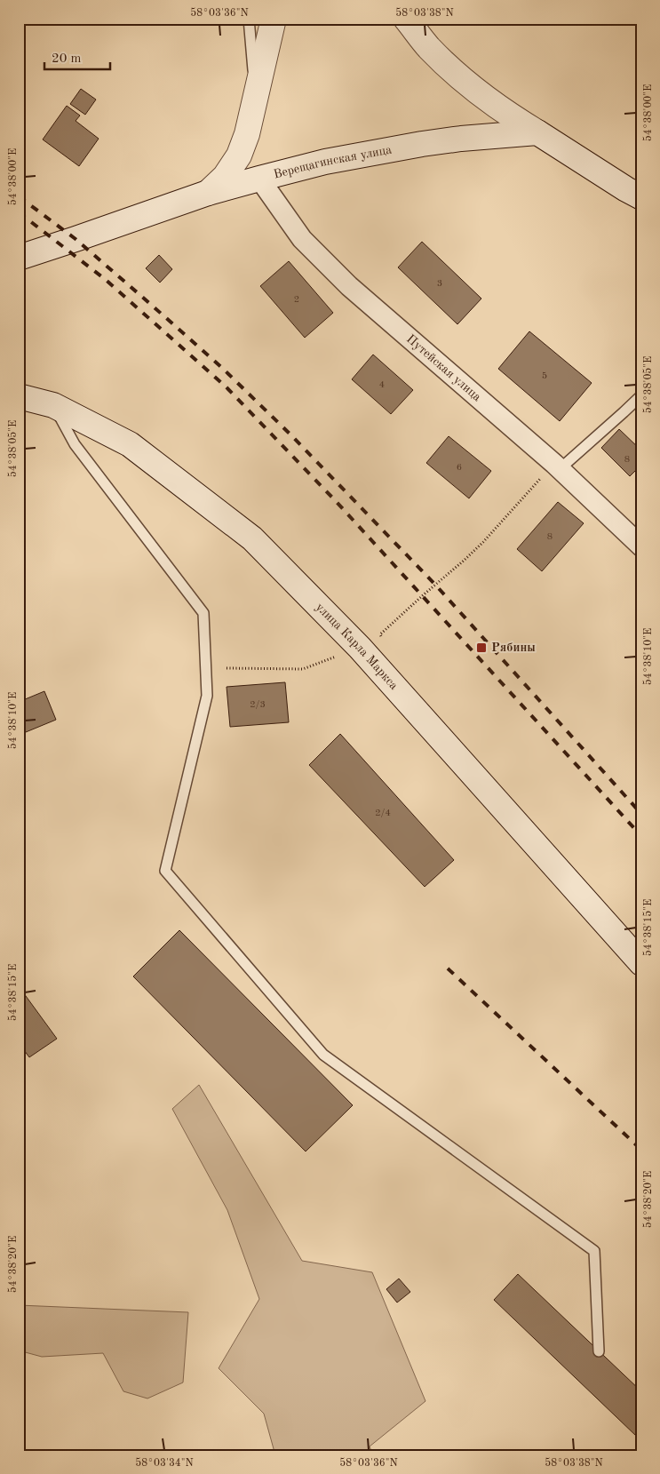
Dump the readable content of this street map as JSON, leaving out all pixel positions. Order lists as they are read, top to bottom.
{
  "streets": {
    "main road": ["Верещагинская улица", "улица Карла Маркса"],
    "street": ["Путейская улица"]
  },
  "crossings": [
    ["Верещагинская улица", "Путейская улица"]
  ],
  "places": {
    "transit": ["Рябины"]
  },
  "house_numbers": [
    "3",
    "2",
    "5",
    "4",
    "8",
    "6",
    "8",
    "2/3",
    "2/4"
  ],
  "scale_bar": "20 m",
  "coordinates": [
    "58°03'36\"N",
    "58°03'38\"N",
    "54°38'00\"E",
    "54°38'05\"E",
    "54°38'10\"E",
    "54°38'15\"E",
    "54°38'20\"E",
    "58°03'34\"N"
  ]
}
